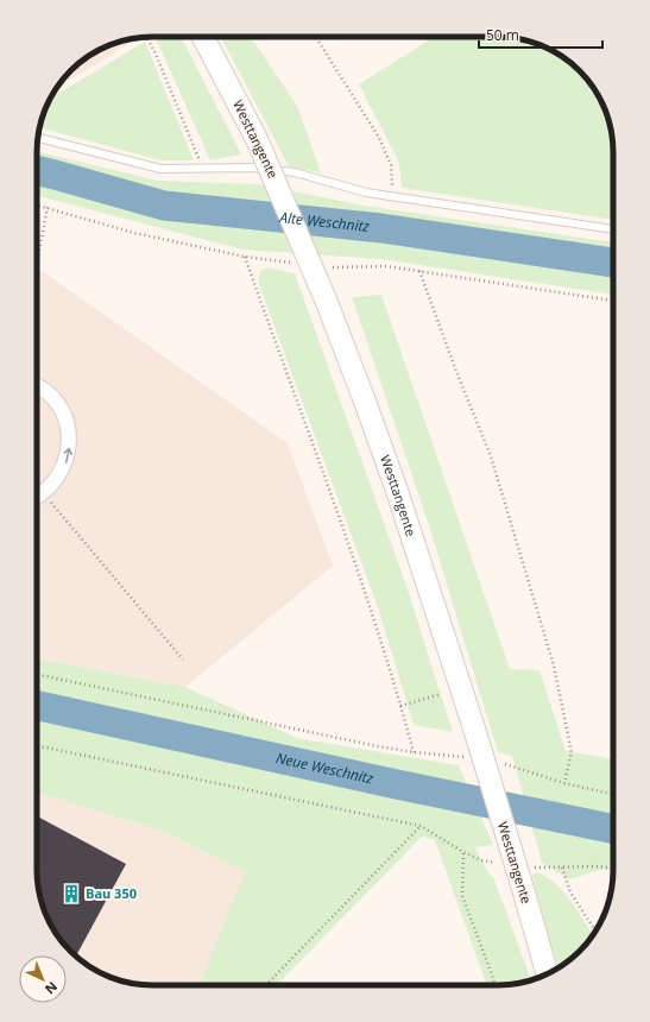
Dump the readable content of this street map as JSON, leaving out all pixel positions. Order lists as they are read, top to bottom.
{
  "streets": {
    "main road": ["Westtangente"]
  },
  "water": ["Alte Weschnitz", "Neue Weschnitz"],
  "places": {
    "building": ["Bau 350"]
  },
  "scale_bar": "50 m",
  "north": "bottom right"
}
